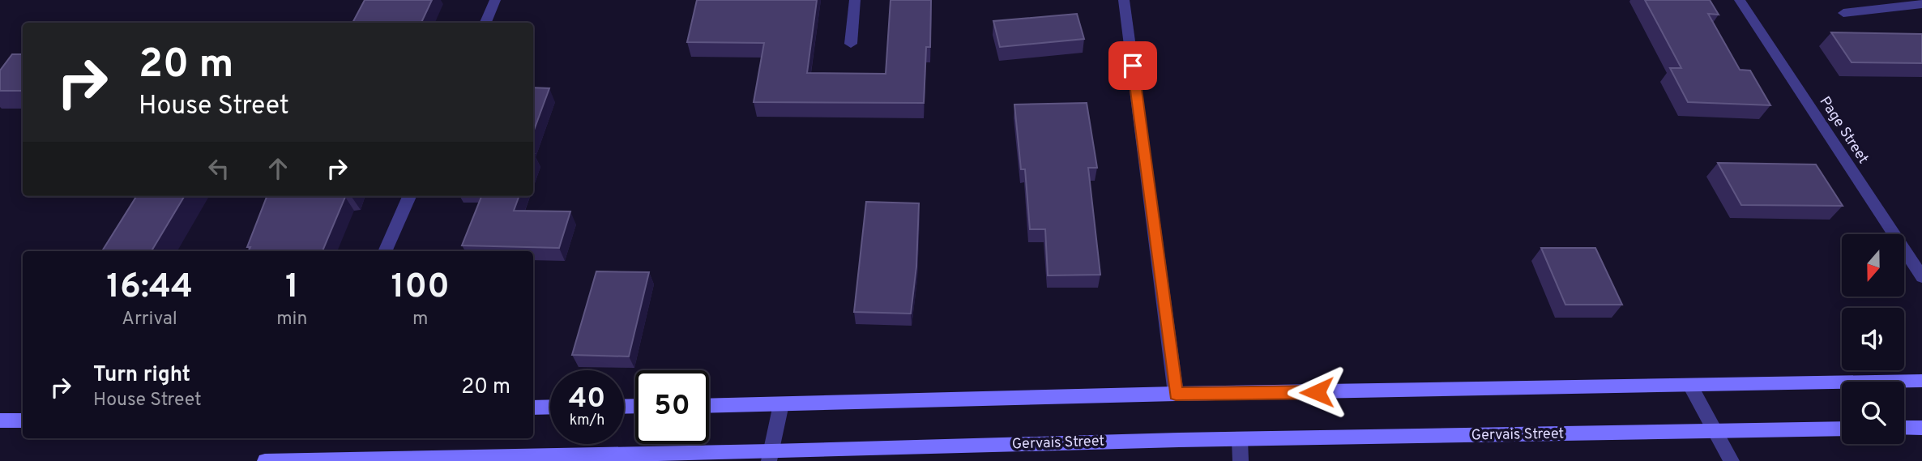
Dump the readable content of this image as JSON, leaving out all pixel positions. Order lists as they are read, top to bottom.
{
  "streets": {
    "main road": ["Gervais Street"],
    "street": ["Page Street"]
  },
  "north": "bottom",
  "page": {
    "turn": ["20 m", "House Street"],
    "eta": [
      "16:44",
      "Arrival",
      "1",
      "min",
      "100",
      "m"
    ],
    "list": [
      {
        "name": "Turn right",
        "note": "House Street",
        "value": "20 m"
      }
    ],
    "speed": "40 km/h",
    "limit": "50"
  }
}
